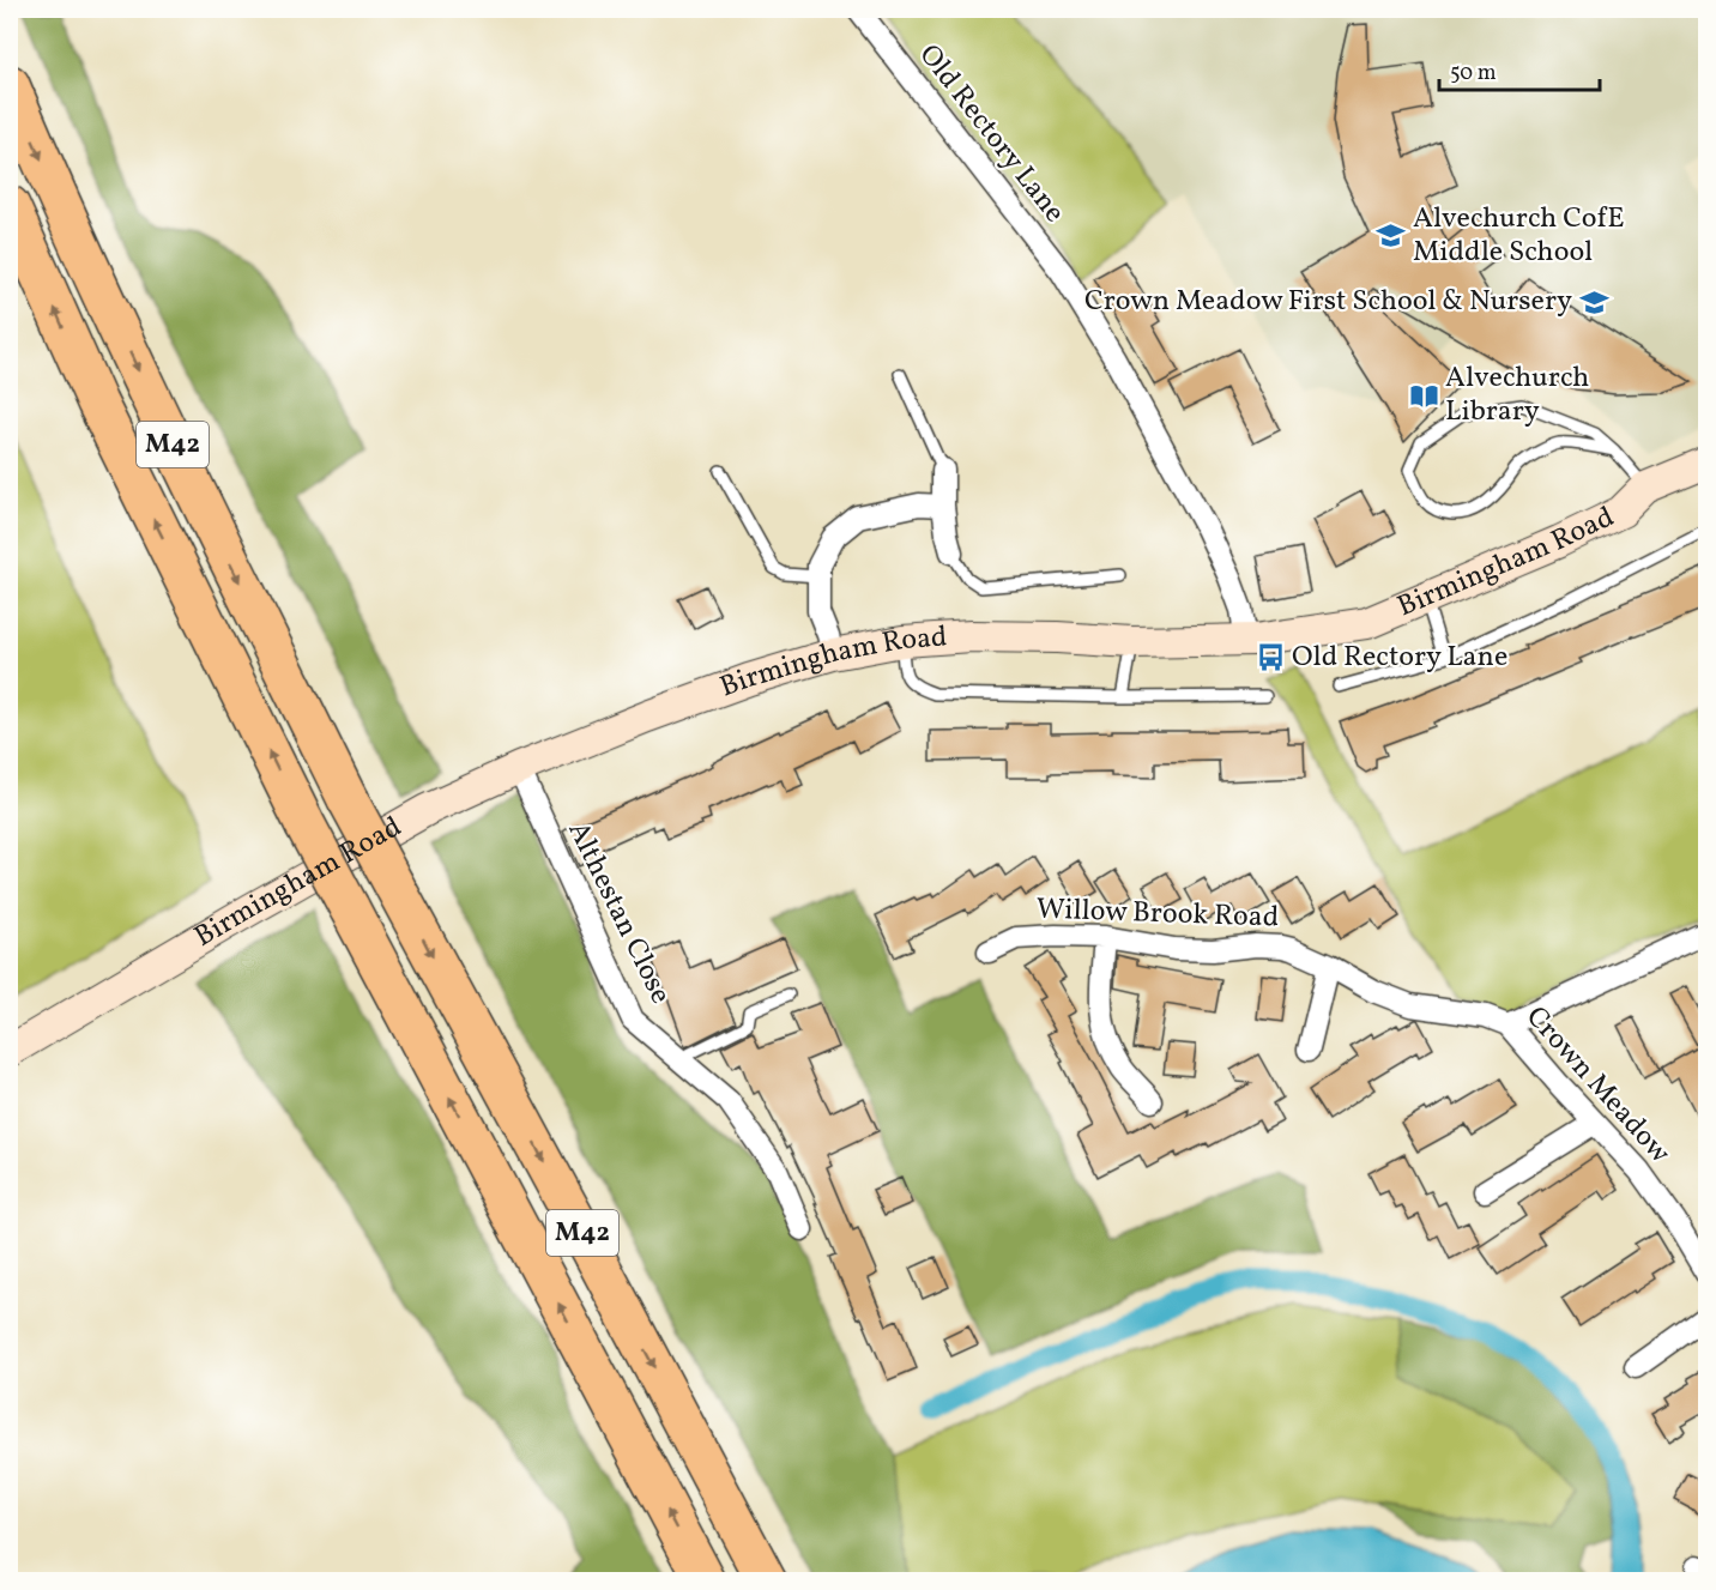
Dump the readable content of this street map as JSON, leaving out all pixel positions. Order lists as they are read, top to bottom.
{
  "streets": {
    "highway": ["M42"],
    "main road": ["Birmingham Road"],
    "street": [
      "Old Rectory Lane",
      "Althestan Close",
      "Willow Brook Road",
      "Crown Meadow"
    ]
  },
  "crossings": [
    ["Old Rectory Lane", "Birmingham Road"],
    ["Birmingham Road", "Althestan Close"],
    ["Willow Brook Road", "Crown Meadow"]
  ],
  "places": {
    "school or university": ["Alvechurch CofE Middle School", "Crown Meadow First School & Nursery"],
    "library": ["Alvechurch Library"],
    "bus stop": ["Old Rectory Lane"]
  },
  "scale_bar": "50 m"
}
